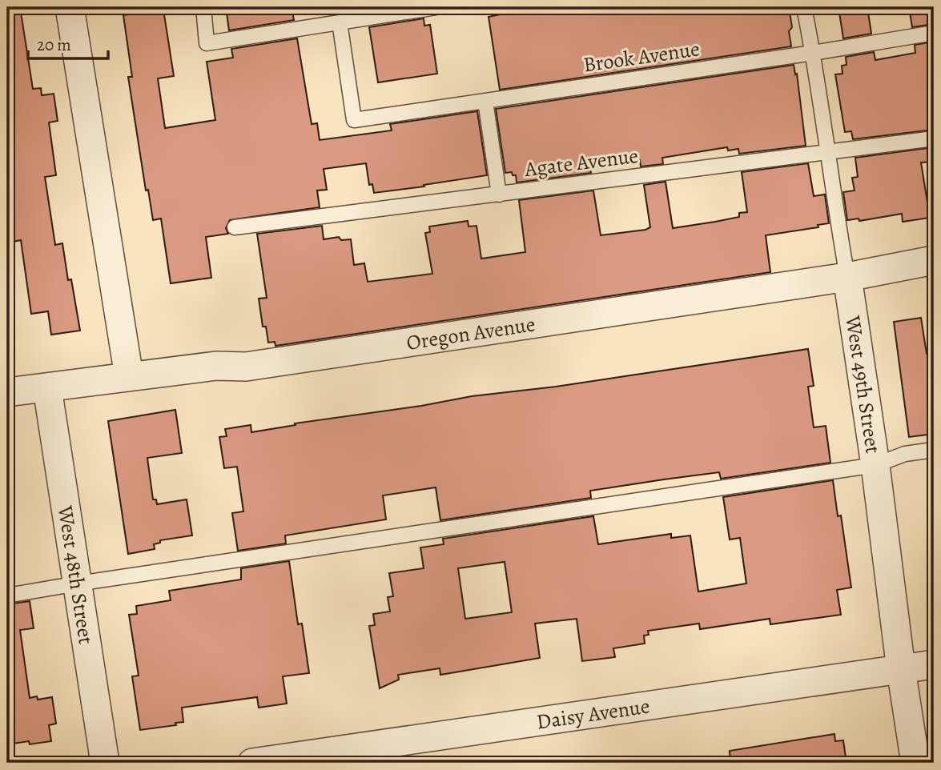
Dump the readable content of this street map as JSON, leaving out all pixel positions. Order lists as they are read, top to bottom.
{
  "streets": {
    "street": [
      "Oregon Avenue",
      "West 49th Street",
      "West 48th Street",
      "Daisy Avenue"
    ],
    "lane": ["Brook Avenue", "Agate Avenue"]
  },
  "crossings": [
    ["Brook Avenue", "West 49th Street"],
    ["Agate Avenue", "West 49th Street"],
    ["Oregon Avenue", "West 49th Street"],
    ["Oregon Avenue", "West 48th Street"],
    ["West 49th Street", "Daisy Avenue"]
  ],
  "scale_bar": "20 m"
}
